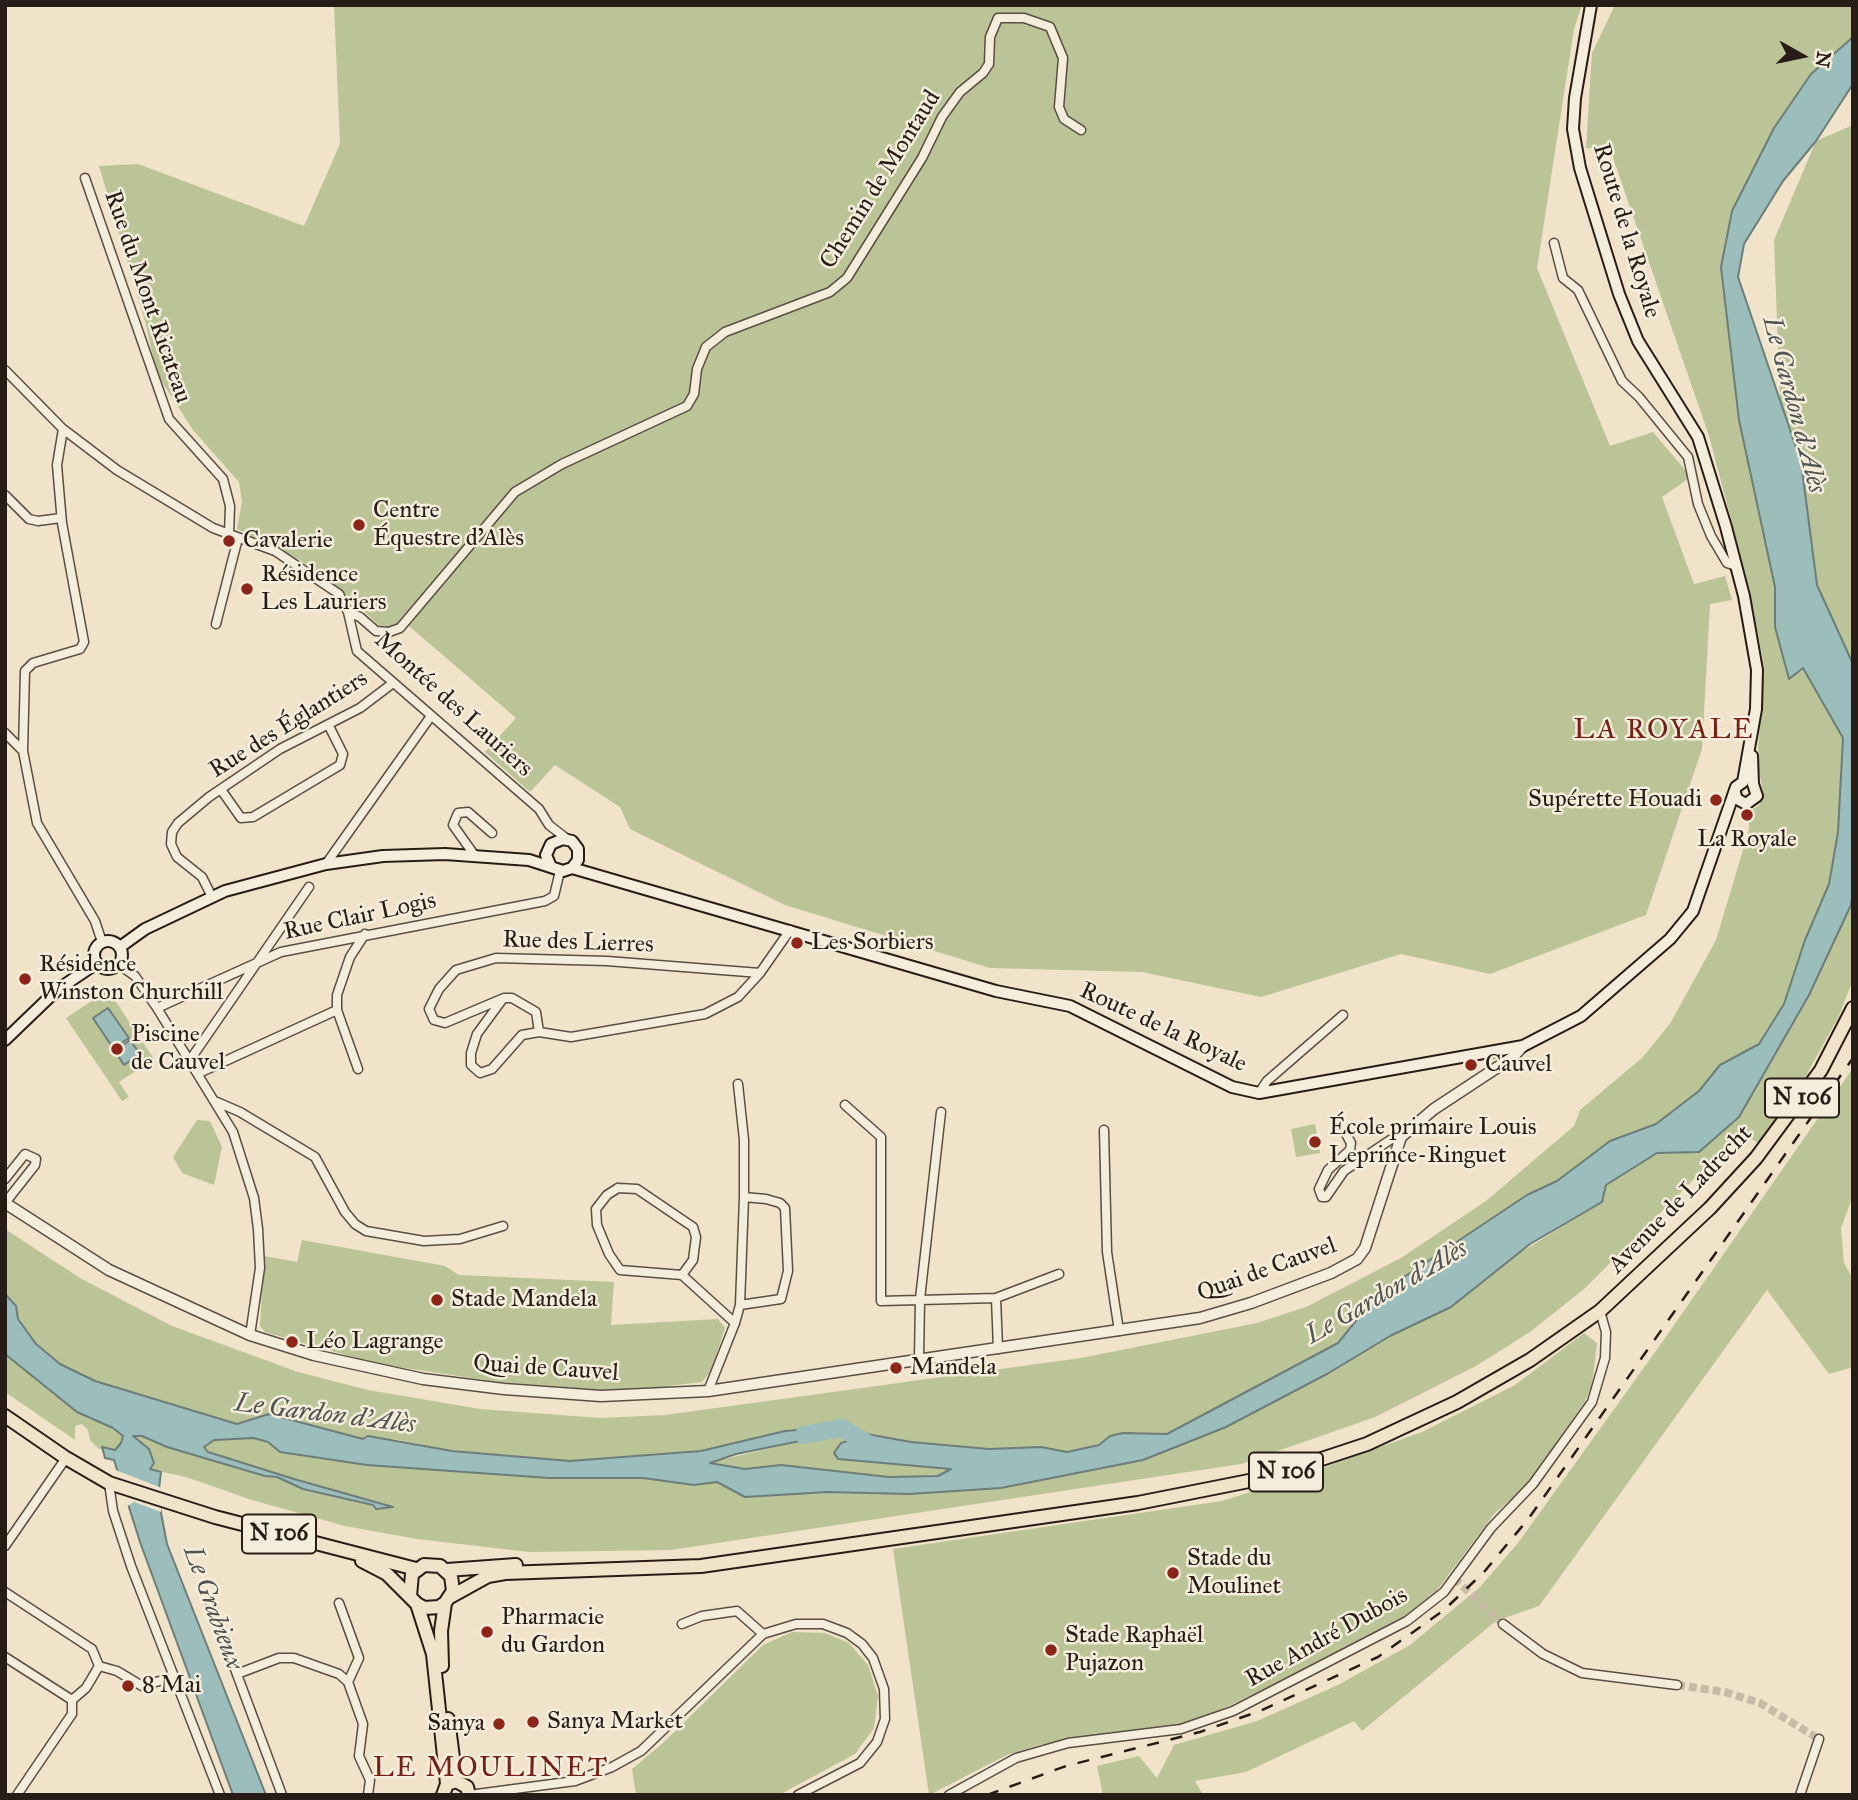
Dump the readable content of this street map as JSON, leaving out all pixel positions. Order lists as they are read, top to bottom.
{
  "streets": {
    "main road": ["Route de la Royale", "N 106", "Avenue de Ladrecht"],
    "street": [
      "Chemin de Montaud",
      "Rue du Mont Ricateau",
      "Montée des Lauriers",
      "Rue des Églantiers",
      "Rue Clair Logis",
      "Rue des Lierres",
      "Quai de Cauvel",
      "Rue André Dubois"
    ]
  },
  "crossings": [
    ["Chemin de Montaud", "Montée des Lauriers"],
    ["Route de la Royale", "Montée des Lauriers"],
    ["Route de la Royale", "Rue Clair Logis"],
    ["Rue du Mont Ricateau", "Montée des Lauriers"],
    ["Montée des Lauriers", "Rue des Églantiers"],
    ["Montée des Lauriers", "Rue Clair Logis"],
    ["N 106", "Avenue de Ladrecht"],
    ["N 106", "Rue André Dubois"],
    ["Avenue de Ladrecht", "Rue André Dubois"]
  ],
  "districts": ["LA ROYALE", "LE MOULINET"],
  "water": ["Le Gardon d'Alès", "Le Grabieux"],
  "places": [
    "Centre Équestre d'Alès",
    "Cavalerie",
    "Résidence Les Lauriers",
    "Supérette Houadi",
    "La Royale",
    "Les Sorbiers",
    "Résidence Winston Churchill",
    "Piscine de Cauvel",
    "Cauvel",
    "École primaire Louis Leprince-Ringuet",
    "Stade Mandela",
    "Léo Lagrange",
    "Mandela",
    "Stade du Moulinet",
    "Pharmacie du Gardon",
    "Stade Raphaël Pujazon",
    "8 Mai",
    "Sanya Market",
    "Sanya"
  ],
  "north": "right"
}
